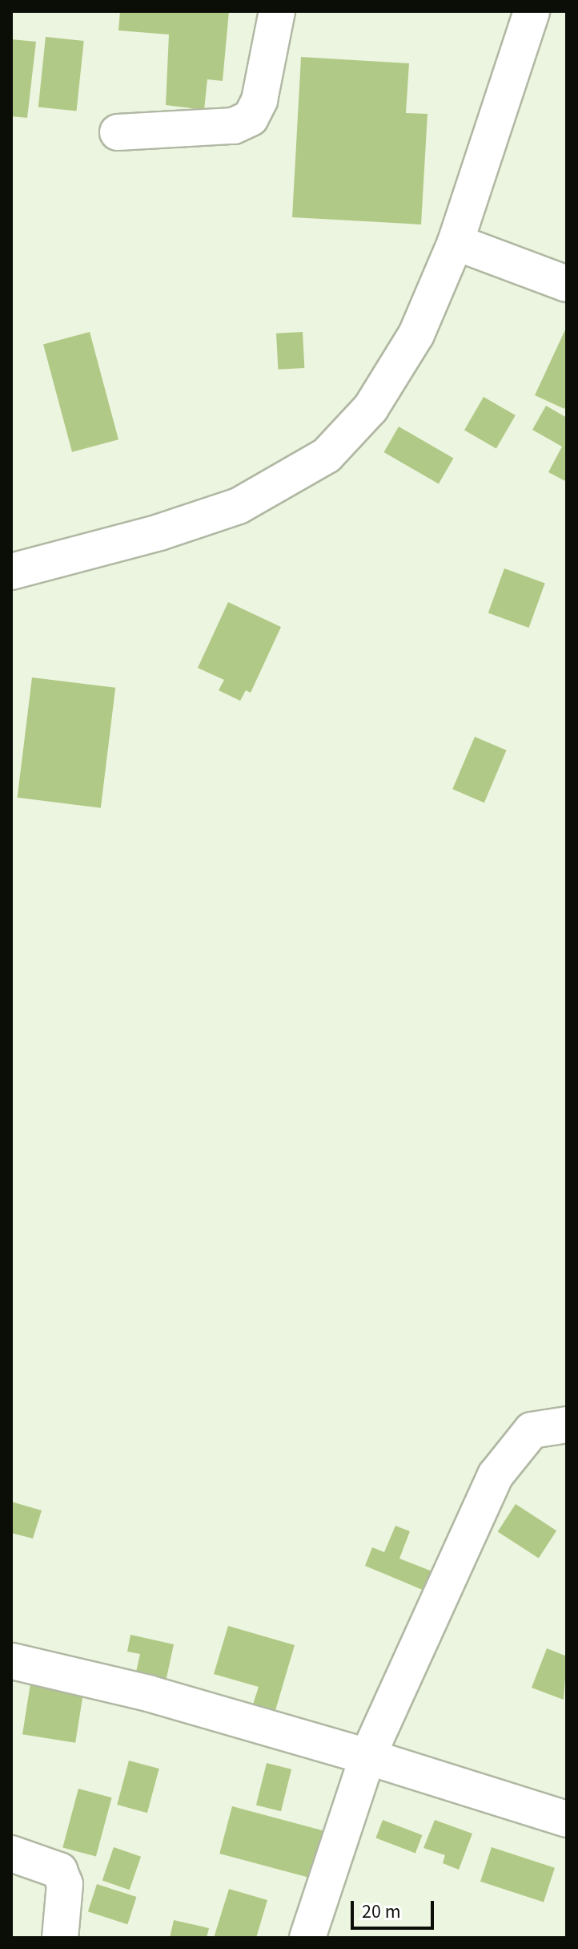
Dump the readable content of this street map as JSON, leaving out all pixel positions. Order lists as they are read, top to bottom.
{
  "scale_bar": "20 m"
}
